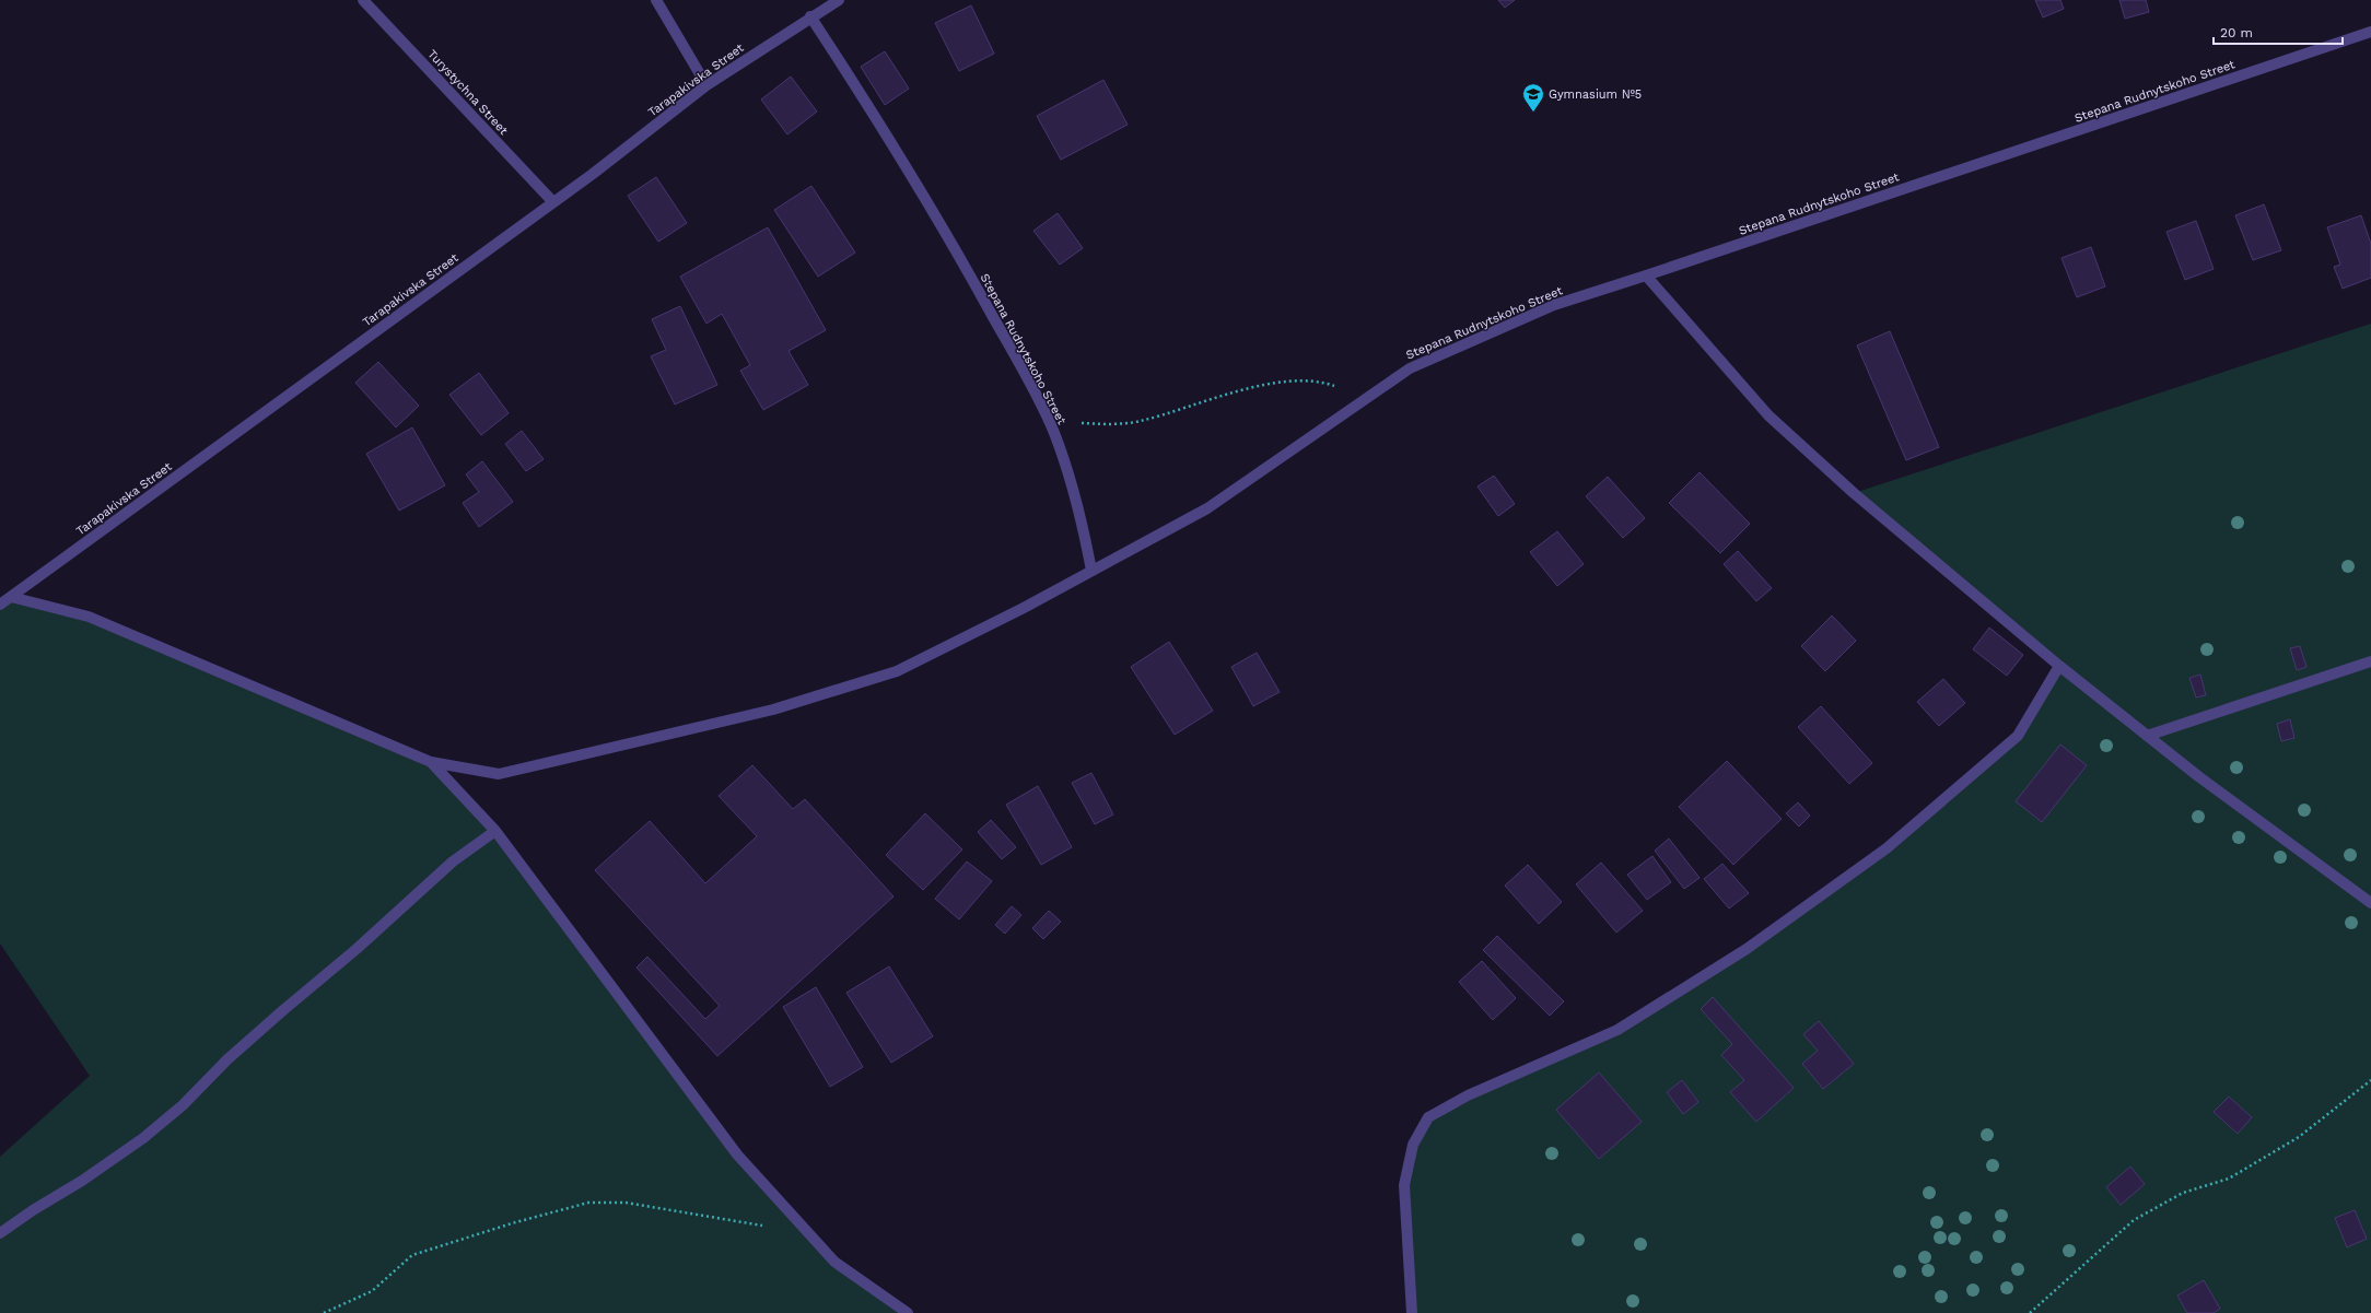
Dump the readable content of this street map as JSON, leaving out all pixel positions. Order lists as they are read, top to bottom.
{
  "streets": {
    "street": ["Tarapakivska Street", "Stepana Rudnytskoho Street", "Turystychna Street"]
  },
  "crossings": [
    ["Tarapakivska Street", "Stepana Rudnytskoho Street"],
    ["Tarapakivska Street", "Turystychna Street"]
  ],
  "places": {
    "school or university": ["Gymnasium №5"]
  },
  "scale_bar": "20 m"
}
